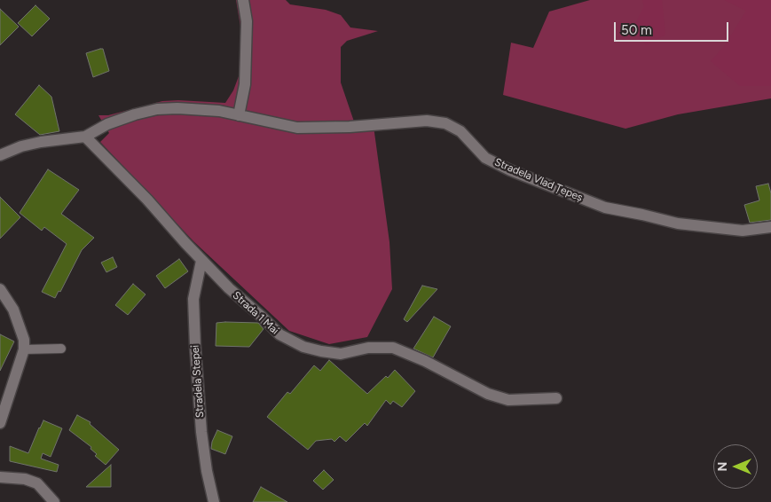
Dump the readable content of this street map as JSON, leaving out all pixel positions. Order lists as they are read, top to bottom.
{
  "streets": {
    "street": ["Stradela Vlad Țepeș", "Strada 1 Mai", "Stradela Stepei"]
  },
  "crossings": [
    ["Strada 1 Mai", "Stradela Stepei"]
  ],
  "scale_bar": "50 m",
  "north": "left"
}
